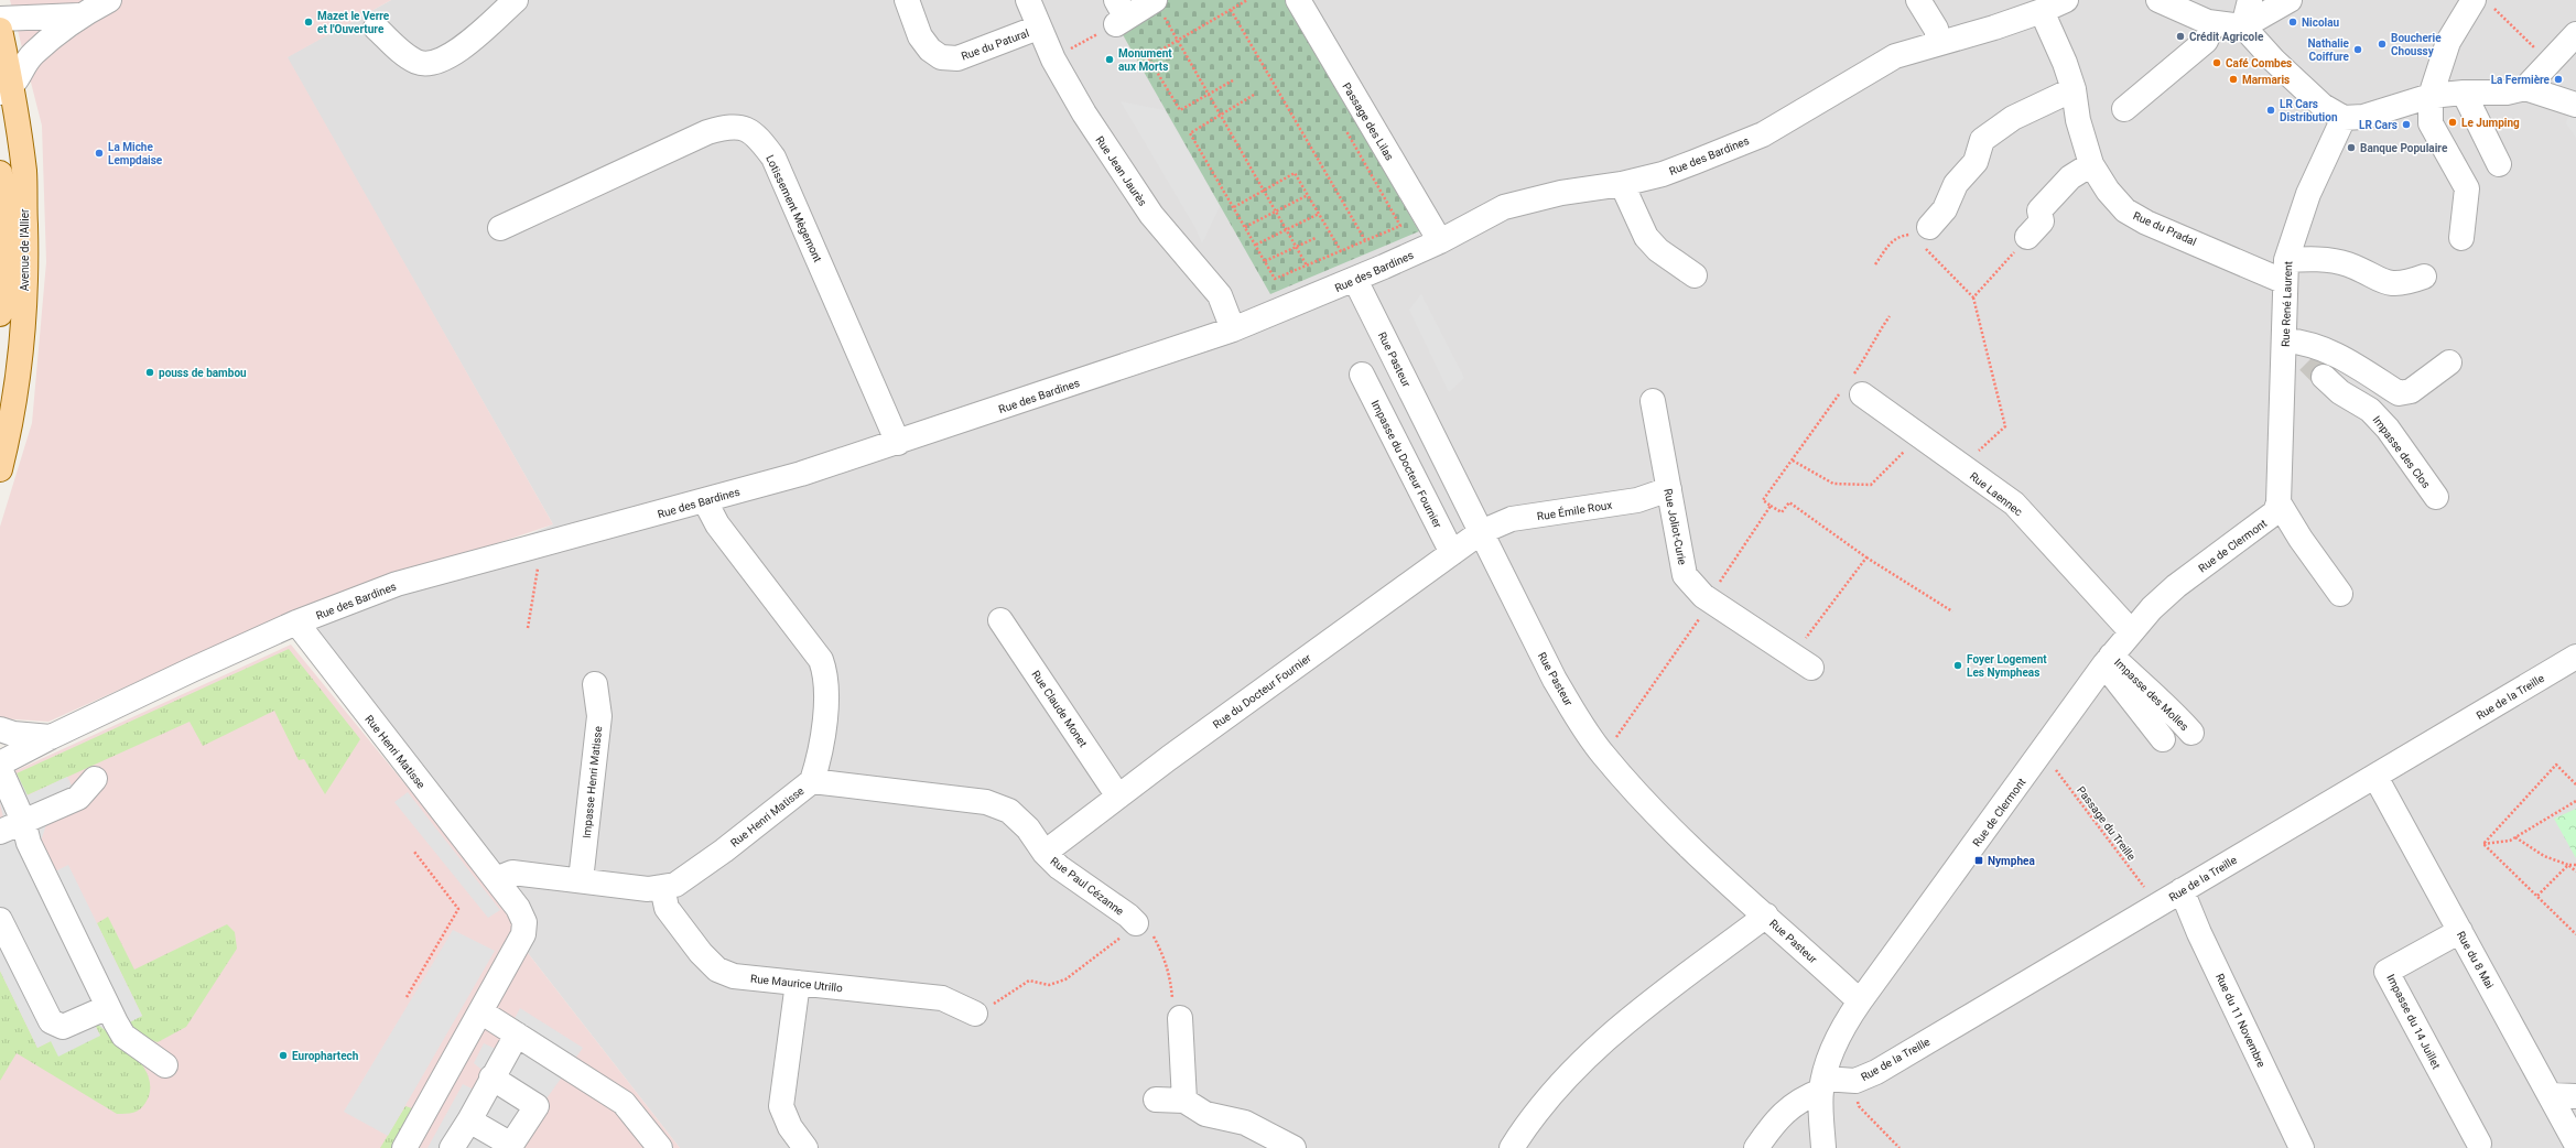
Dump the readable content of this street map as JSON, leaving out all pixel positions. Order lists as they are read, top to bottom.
{
  "streets": {
    "main road": ["Avenue de l'Allier"],
    "street": [
      "Rue du Patural",
      "Passage des Lilas",
      "Rue des Bardines",
      "Rue Jean Jaurès",
      "Lotissement Mègemont",
      "Rue du Pradal",
      "Rue René Laurent",
      "Rue Pasteur",
      "Impasse des Clos",
      "Impasse du Docteur Fournier",
      "Rue Laennec",
      "Rue Émile Roux",
      "Rue Joliot-Curie",
      "Rue de Clermont",
      "Rue du Docteur Fournier",
      "Impasse des Molles",
      "Rue de la Treille",
      "Rue Claude Monet",
      "Rue Henri Matisse",
      "Impasse Henri Matisse",
      "Rue Paul Cézanne",
      "Rue du 8 Mai",
      "Rue Maurice Utrillo",
      "Rue du 11 Novembre",
      "Impasse du 14 Juillet"
    ],
    "path": ["Passage du Treille"]
  },
  "crossings": [
    ["Rue du Patural", "Rue Jean Jaurès"],
    ["Passage des Lilas", "Rue des Bardines"],
    ["Rue des Bardines", "Rue Jean Jaurès"],
    ["Rue des Bardines", "Lotissement Mègemont"],
    ["Rue des Bardines", "Rue du Pradal"],
    ["Rue des Bardines", "Rue Pasteur"],
    ["Rue des Bardines", "Rue Henri Matisse"],
    ["Rue du Pradal", "Rue René Laurent"],
    ["Rue René Laurent", "Impasse des Clos"],
    ["Rue René Laurent", "Rue de Clermont"],
    ["Rue Pasteur", "Rue Émile Roux"],
    ["Rue Pasteur", "Rue de Clermont"],
    ["Rue Pasteur", "Rue du Docteur Fournier"],
    ["Impasse du Docteur Fournier", "Rue du Docteur Fournier"],
    ["Rue Laennec", "Rue de Clermont"],
    ["Rue Émile Roux", "Rue Joliot-Curie"],
    ["Rue Émile Roux", "Rue du Docteur Fournier"],
    ["Rue de Clermont", "Impasse des Molles"],
    ["Rue de Clermont", "Rue de la Treille"],
    ["Rue de Clermont", "Passage du Treille"],
    ["Rue du Docteur Fournier", "Rue Claude Monet"],
    ["Rue du Docteur Fournier", "Rue Paul Cézanne"],
    ["Rue de la Treille", "Passage du Treille"],
    ["Rue de la Treille", "Rue du 8 Mai"],
    ["Rue de la Treille", "Rue du 11 Novembre"],
    ["Rue Henri Matisse", "Impasse Henri Matisse"],
    ["Rue Henri Matisse", "Rue Paul Cézanne"],
    ["Rue Henri Matisse", "Rue Maurice Utrillo"],
    ["Rue du 8 Mai", "Impasse du 14 Juillet"]
  ],
  "places": {
    "other": [
      "Mazet le Verre et l'Ouverture",
      "Nicolau",
      "Crédit Agricole",
      "Boucherie Choussy",
      "Nathalie Coiffure",
      "Monument aux Morts",
      "Café Combes",
      "Marmaris",
      "La Fermière",
      "LR Cars Distribution",
      "Le Jumping",
      "LR Cars",
      "Banque Populaire",
      "La Miche Lempdaise",
      "pouss de bambou",
      "Foyer Logement Les Nympheas",
      "Europhartech"
    ],
    "transit": ["Nymphea"]
  }
}
